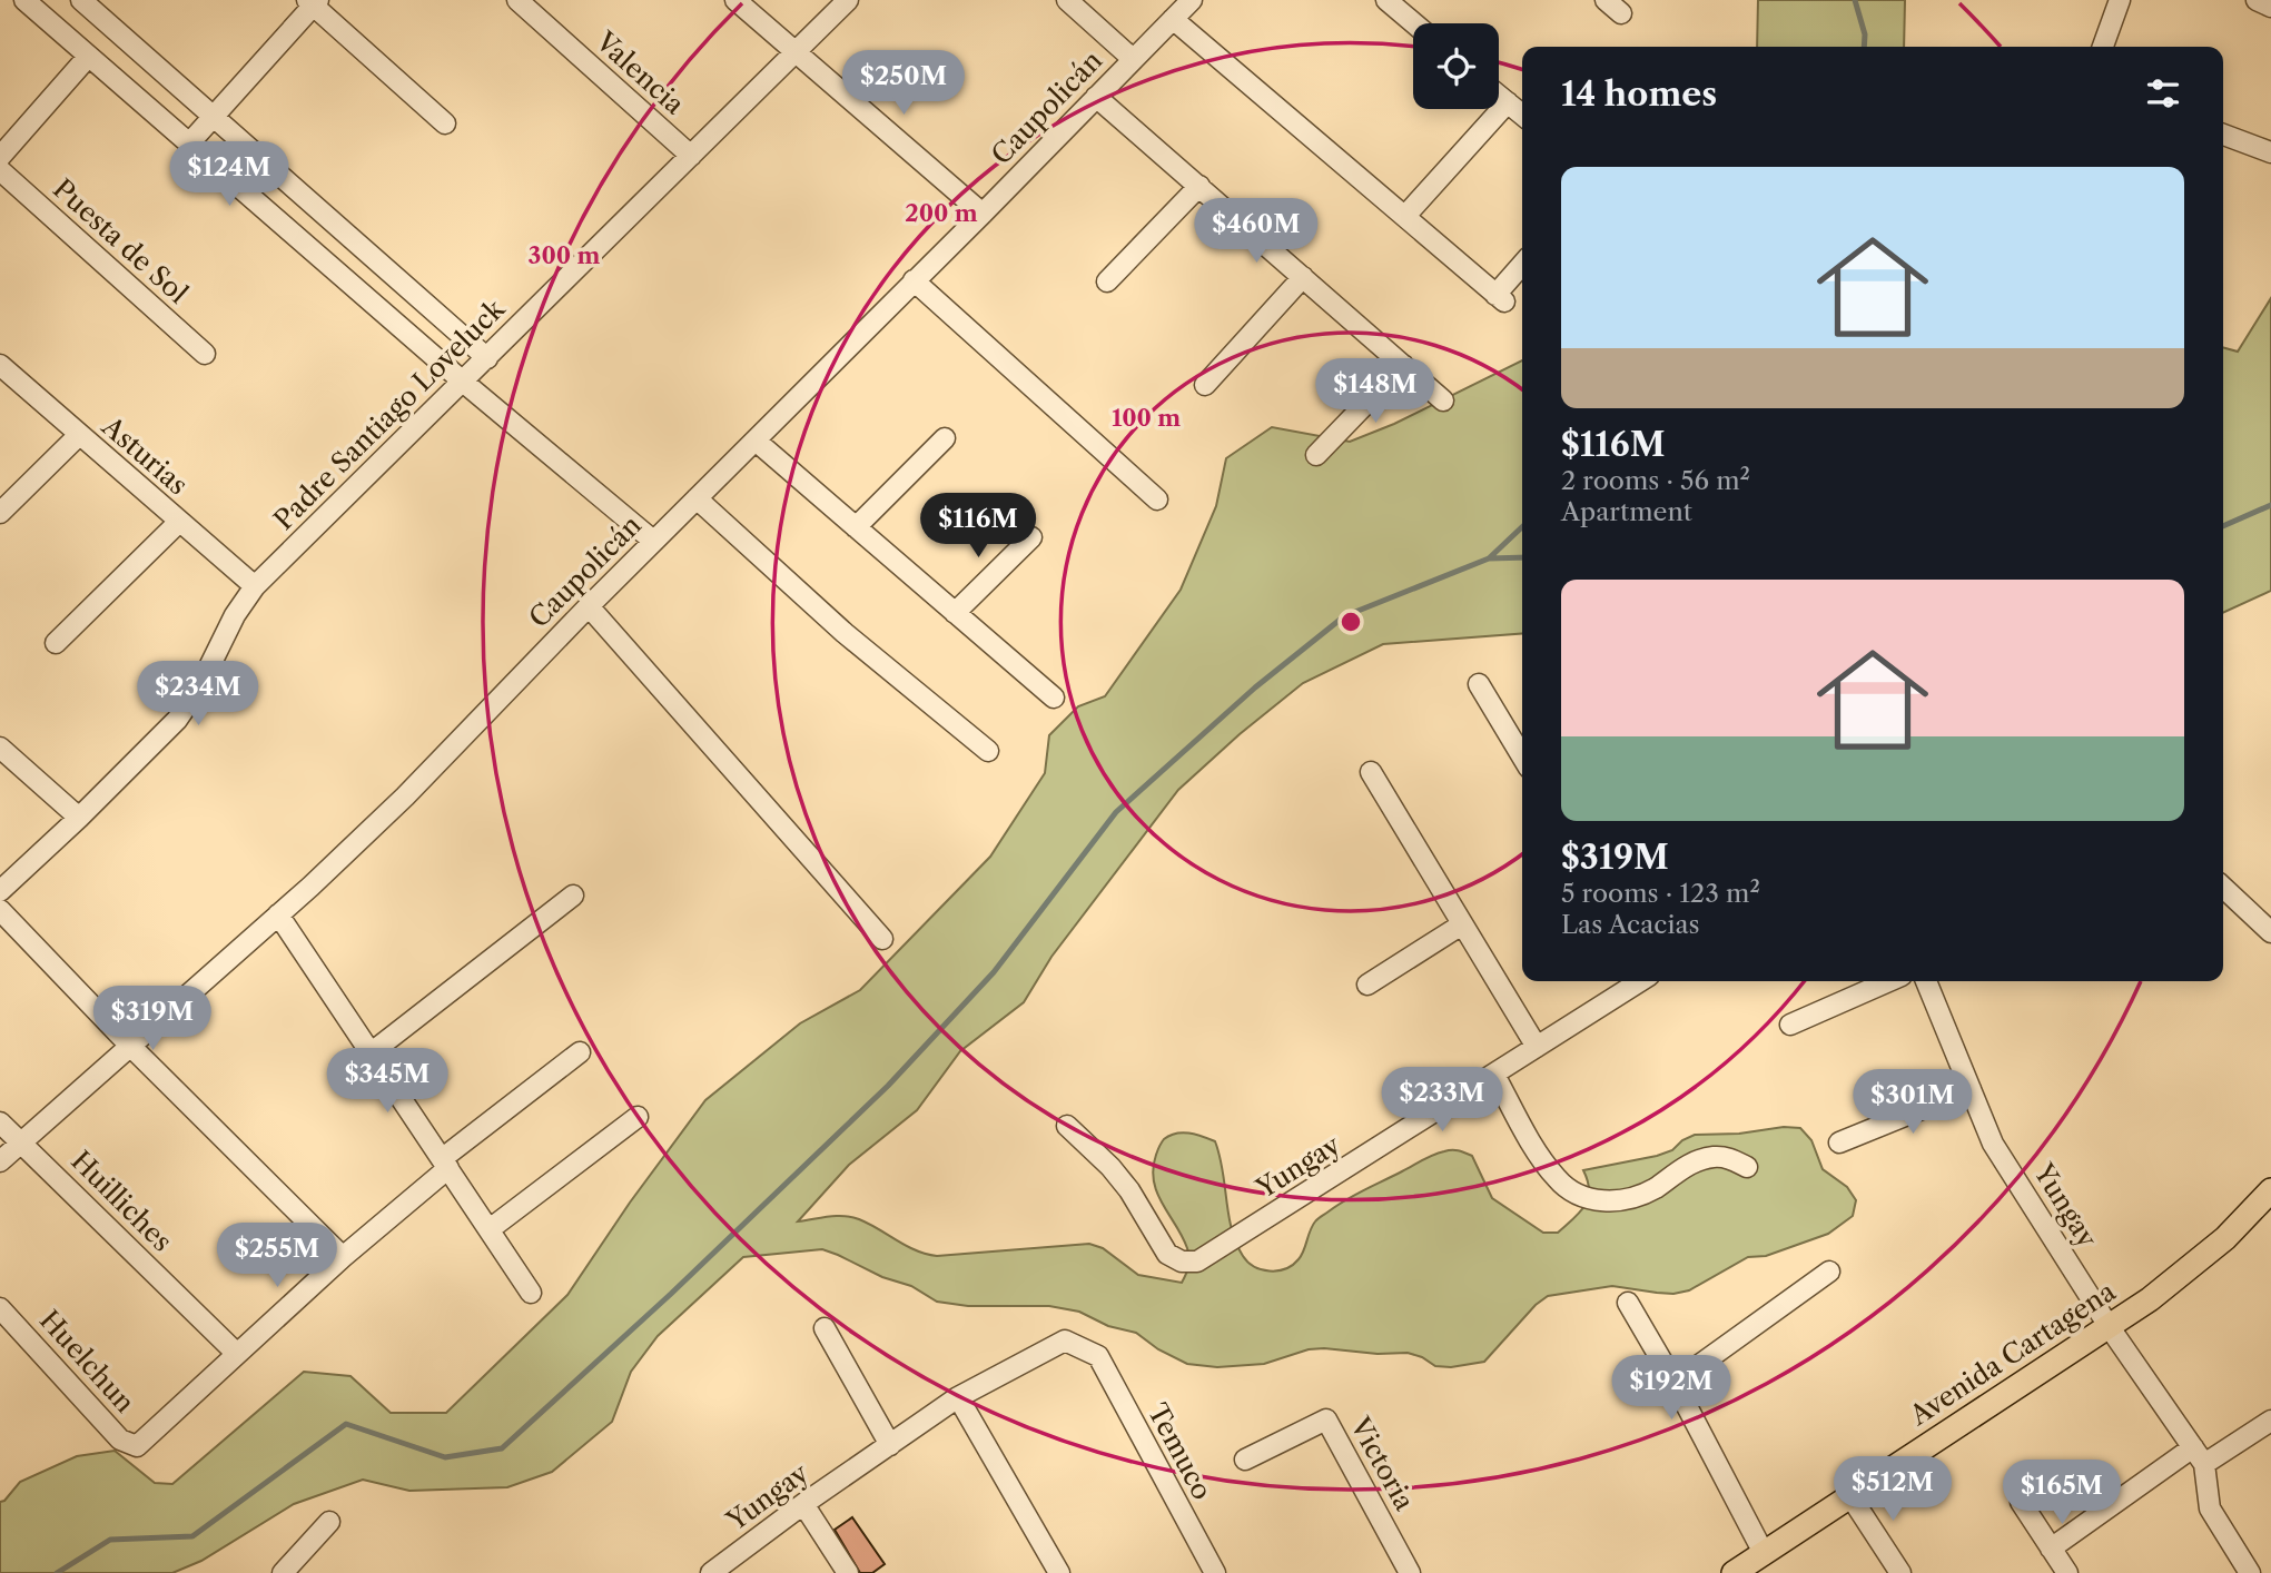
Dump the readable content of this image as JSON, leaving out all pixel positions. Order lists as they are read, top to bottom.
{
  "streets": {
    "main road": ["Avenida Cartagena"],
    "street": [
      "Valencia",
      "Caupolicán",
      "Puesta de Sol",
      "Padre Santiago Loveluck",
      "Asturias",
      "Yungay",
      "Huilliches",
      "Huelchun",
      "Temuco",
      "Victoria"
    ]
  },
  "crossings": [
    ["Valencia", "Padre Santiago Loveluck"],
    ["Caupolicán", "Huilliches"],
    ["Padre Santiago Loveluck", "Asturias"],
    ["Yungay", "Avenida Cartagena"],
    ["Yungay", "Temuco"],
    ["Huilliches", "Huelchun"]
  ],
  "page": {
    "heading": "14 homes",
    "price": [
      "$250M",
      "$124M",
      "$460M",
      "$148M",
      "$116M",
      "$234M",
      "$319M",
      "$345M",
      "$233M",
      "$301M",
      "$255M",
      "$192M",
      "$512M",
      "$165M"
    ],
    "list": [
      {
        "name": "$116M",
        "note": "2 rooms · 56 m² · Apartment"
      },
      {
        "name": "$319M",
        "note": "5 rooms · 123 m² · Las Acacias"
      }
    ]
  },
  "rings": ["200 m", "300 m", "100 m"]
}
